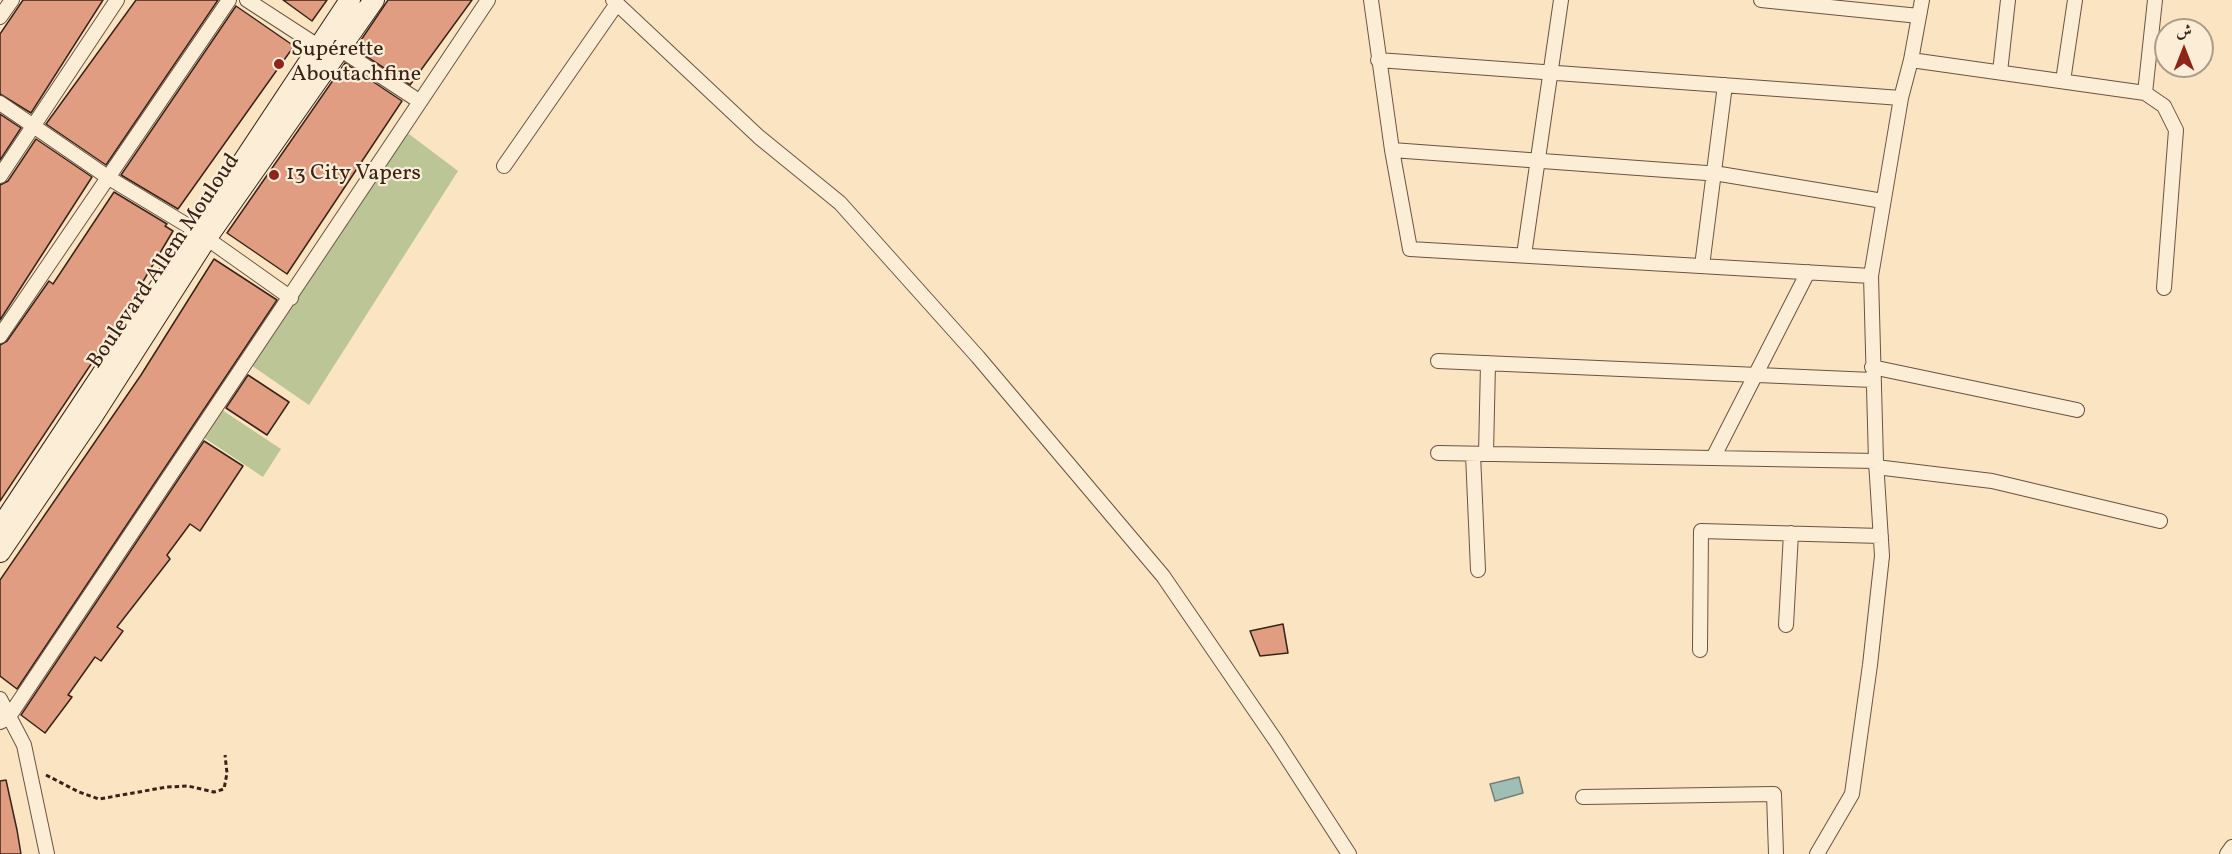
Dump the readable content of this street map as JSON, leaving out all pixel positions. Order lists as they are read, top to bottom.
{
  "streets": {
    "main road": ["Boulevard Allem Mouloud"]
  },
  "places": ["Supérette Aboutachfine", "13 City Vapers"],
  "north": "top"
}
